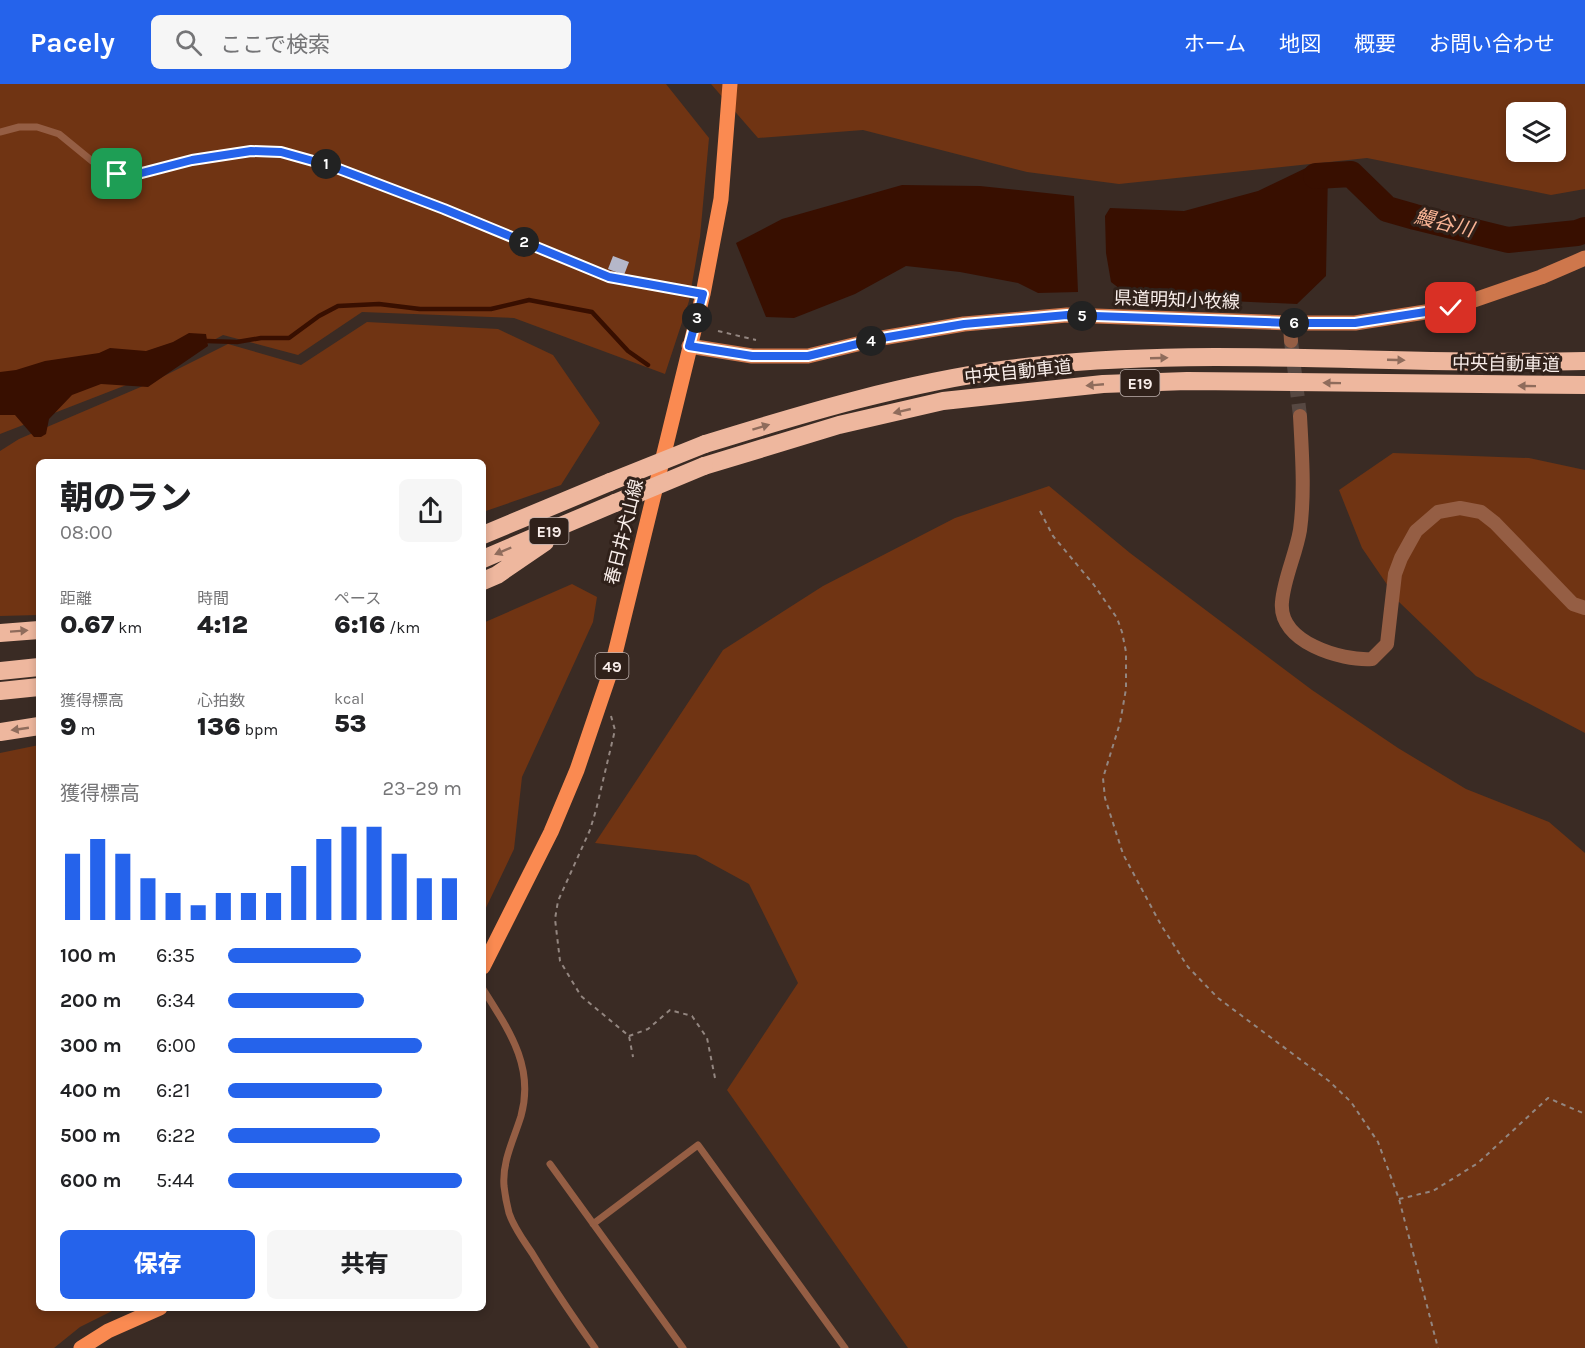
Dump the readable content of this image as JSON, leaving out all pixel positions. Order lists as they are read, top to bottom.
{
  "streets": {
    "highway": ["中央自動車道", "E19"],
    "main road": ["県道明知小牧線", "春日井犬山線", "49"]
  },
  "crossings": [
    ["県道明知小牧線", "春日井犬山線"]
  ],
  "water": ["鰻谷川"],
  "page": {
    "header": "Pacely",
    "search": "ここで検索",
    "nav": [
      "ホーム",
      "地図",
      "概要",
      "お問い合わせ"
    ],
    "pins": [
      "1",
      "2",
      "5",
      "3",
      "6",
      "4"
    ],
    "heading": ["朝のラン", "08:00"],
    "stats": [
      ["距離", "0.67 km"],
      ["時間", "4:12"],
      ["ペース", "6:16 /km"],
      ["獲得標高", "9 m"],
      ["心拍数", "136 bpm"],
      ["kcal", "53"]
    ],
    "chart": ["獲得標高", "23–29 m"],
    "list": [
      {
        "name": "100 m",
        "note": "6:35"
      },
      {
        "name": "200 m",
        "note": "6:34"
      },
      {
        "name": "300 m",
        "note": "6:00"
      },
      {
        "name": "400 m",
        "note": "6:21"
      },
      {
        "name": "500 m",
        "note": "6:22"
      },
      {
        "name": "600 m",
        "note": "5:44"
      }
    ],
    "buttons": ["保存", "共有"]
  }
}
